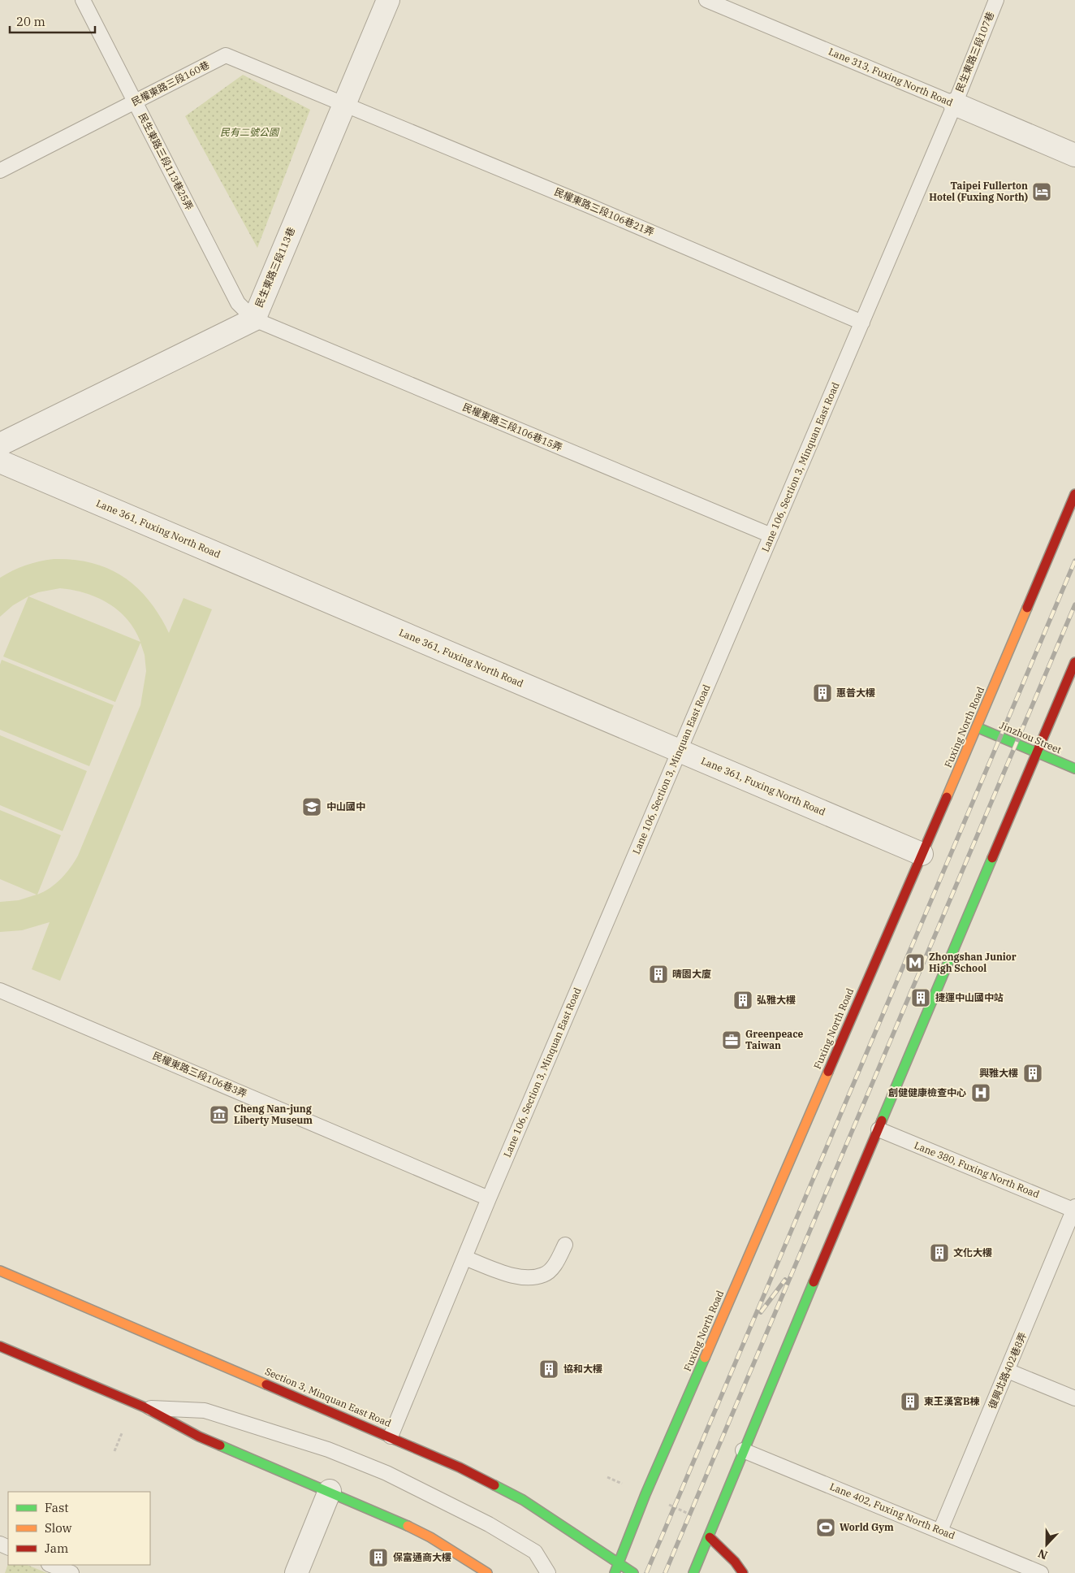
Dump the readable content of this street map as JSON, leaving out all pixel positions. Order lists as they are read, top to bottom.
{
  "streets": {
    "main road": ["Fuxing North Road", "Jinzhou Street", "Section 3, Minquan East Road"],
    "street": ["Lane 313, Fuxing North Road", "民生東路三段113巷", "Lane 361, Fuxing North Road"],
    "lane": [
      "民生東路三段107巷",
      "民權東路三段160巷",
      "民生東路三段113巷25弄",
      "民權東路三段106巷21弄",
      "民權東路三段106巷15弄",
      "Lane 106, Section 3, Minquan East Road",
      "民權東路三段106巷3弄",
      "Lane 380, Fuxing North Road",
      "復興北路402巷8弄",
      "Lane 402, Fuxing North Road"
    ]
  },
  "crossings": [
    ["民生東路三段107巷", "Lane 313, Fuxing North Road"],
    ["民生東路三段107巷", "Lane 106, Section 3, Minquan East Road"],
    ["Lane 313, Fuxing North Road", "Lane 106, Section 3, Minquan East Road"],
    ["民權東路三段160巷", "民生東路三段113巷25弄"],
    ["民權東路三段160巷", "民權東路三段106巷21弄"],
    ["民權東路三段160巷", "民生東路三段113巷"],
    ["民生東路三段113巷25弄", "民生東路三段113巷"],
    ["民生東路三段113巷25弄", "民權東路三段106巷15弄"],
    ["民權東路三段106巷21弄", "民生東路三段113巷"],
    ["民權東路三段106巷21弄", "Lane 106, Section 3, Minquan East Road"],
    ["民生東路三段113巷", "民權東路三段106巷15弄"],
    ["民權東路三段106巷15弄", "Lane 106, Section 3, Minquan East Road"],
    ["Lane 106, Section 3, Minquan East Road", "Lane 361, Fuxing North Road"],
    ["Lane 106, Section 3, Minquan East Road", "民權東路三段106巷3弄"],
    ["Lane 106, Section 3, Minquan East Road", "Section 3, Minquan East Road"],
    ["Lane 361, Fuxing North Road", "Fuxing North Road"],
    ["Fuxing North Road", "Jinzhou Street"],
    ["Fuxing North Road", "Section 3, Minquan East Road"],
    ["Lane 380, Fuxing North Road", "復興北路402巷8弄"],
    ["復興北路402巷8弄", "Lane 402, Fuxing North Road"]
  ],
  "parks": ["民有二號公園"],
  "places": {
    "hotel": ["Taipei Fullerton Hotel (Fuxing North)"],
    "building": [
      "惠普大樓",
      "晴園大廈",
      "捷運中山國中站",
      "弘雅大樓",
      "興雅大樓",
      "文化大樓",
      "協和大樓",
      "東王漢宮B棟",
      "保富通商大樓"
    ],
    "school or university": ["中山國中"],
    "metro station": ["Zhongshan Junior High School"],
    "office": ["Greenpeace Taiwan"],
    "hospital": ["創健健康檢查中心"],
    "museum": ["Cheng Nan-jung Liberty Museum"],
    "sports": ["World Gym"]
  },
  "legend": ["Fast", "Slow", "Jam"],
  "scale_bar": "20 m",
  "north": "bottom"
}
